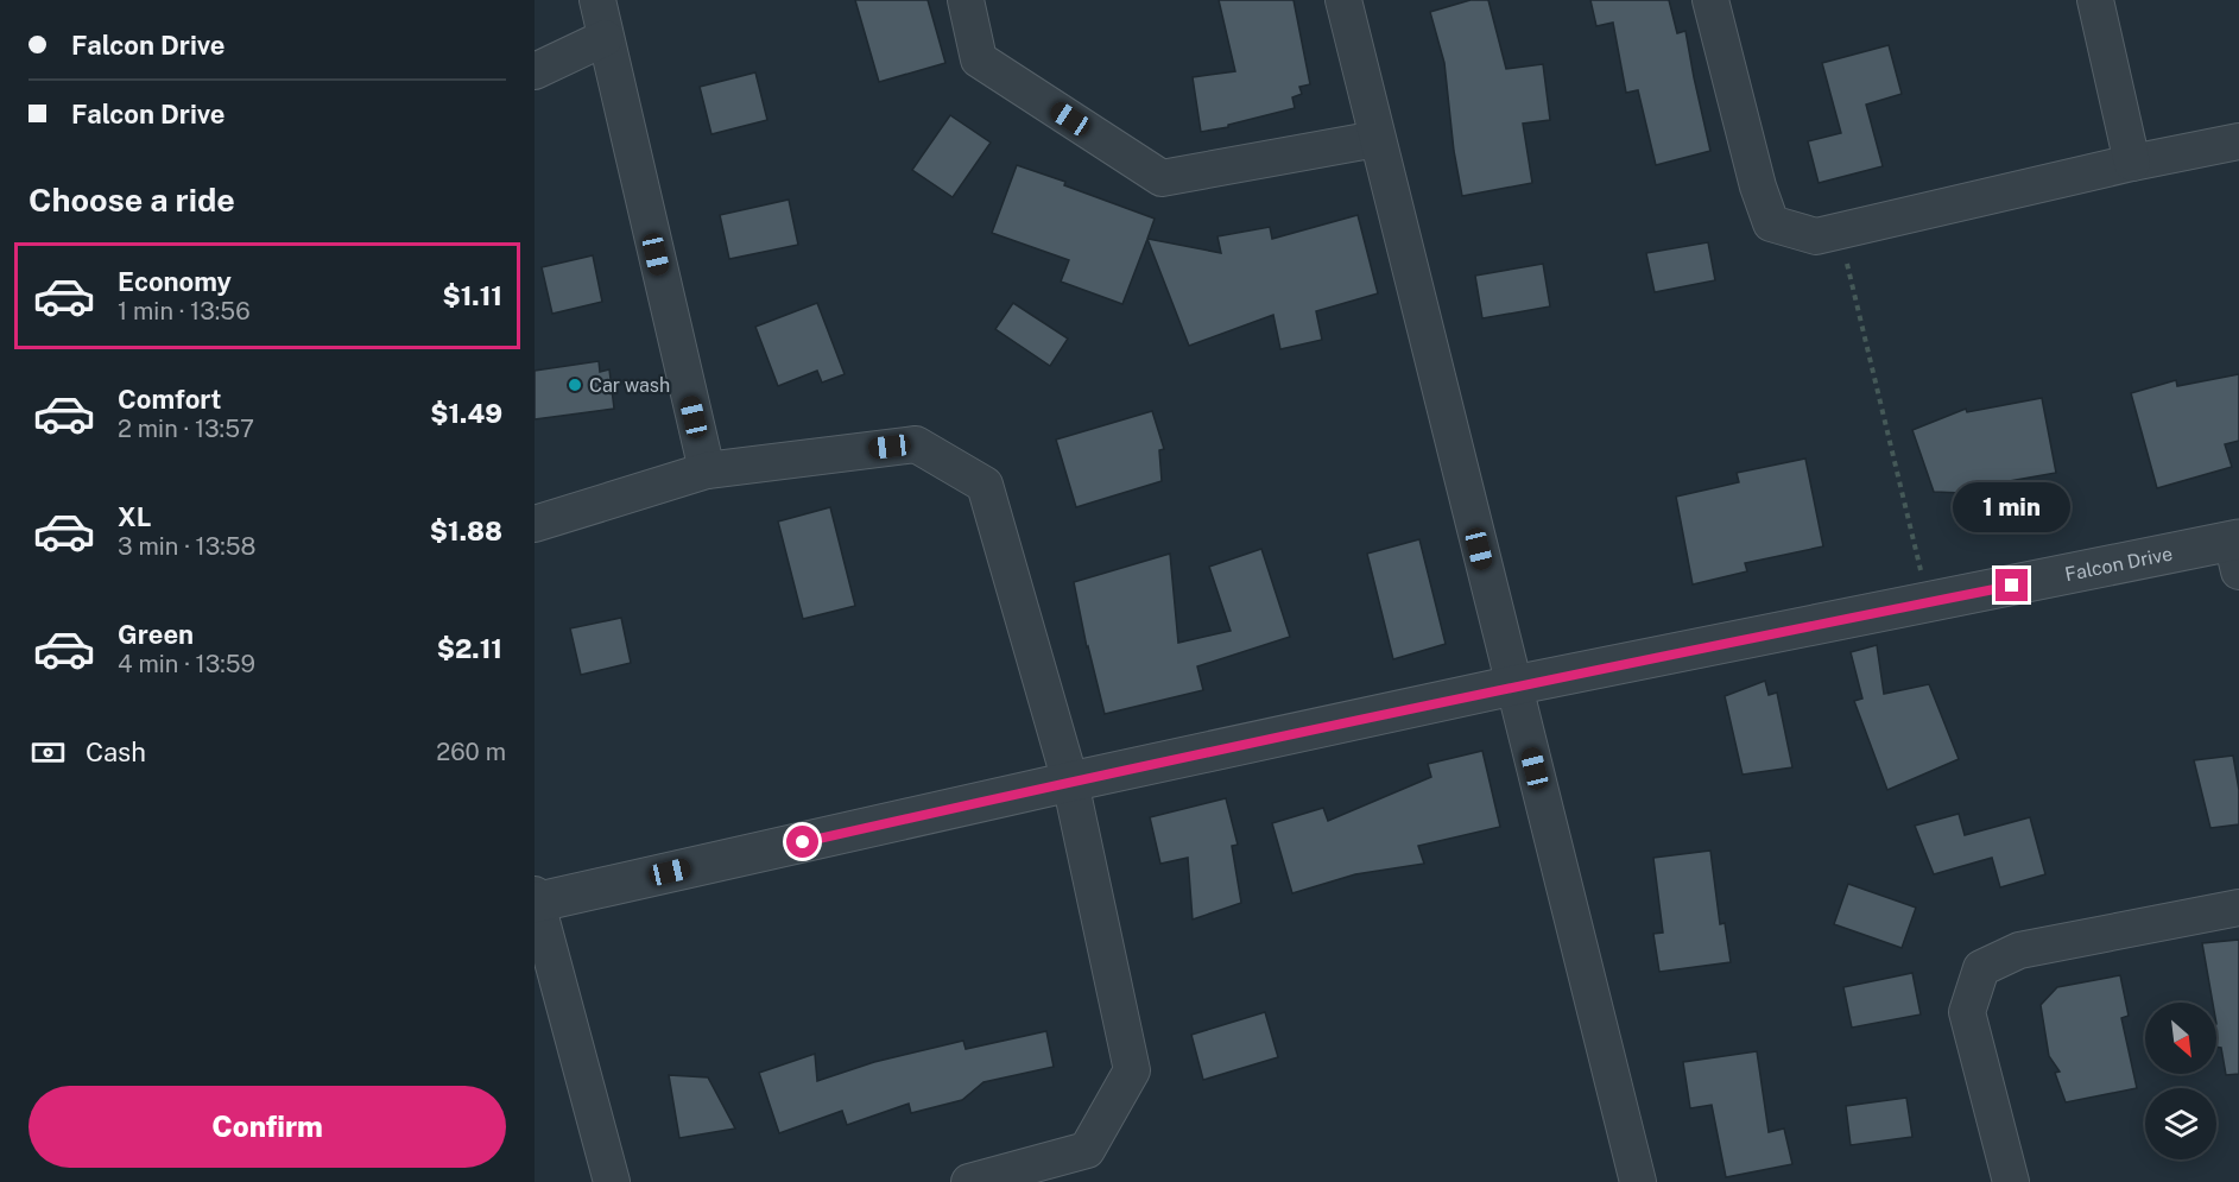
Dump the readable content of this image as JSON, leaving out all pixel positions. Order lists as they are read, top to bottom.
{
  "streets": {
    "street": ["Falcon Drive"]
  },
  "places": ["Car wash"],
  "north": "bottom right",
  "page": {
    "banner": ["Falcon Drive", "Falcon Drive"],
    "heading": "Choose a ride",
    "list": [
      {
        "name": "Economy",
        "note": "1 min · 13:56",
        "value": "$1.11"
      },
      {
        "name": "Comfort",
        "note": "2 min · 13:57",
        "value": "$1.49"
      },
      {
        "name": "XL",
        "note": "3 min · 13:58",
        "value": "$1.88"
      },
      {
        "name": "Green",
        "note": "4 min · 13:59",
        "value": "$2.11"
      }
    ],
    "bubble": "1 min",
    "pay": ["Cash", "260 m"],
    "buttons": "Confirm"
  }
}
